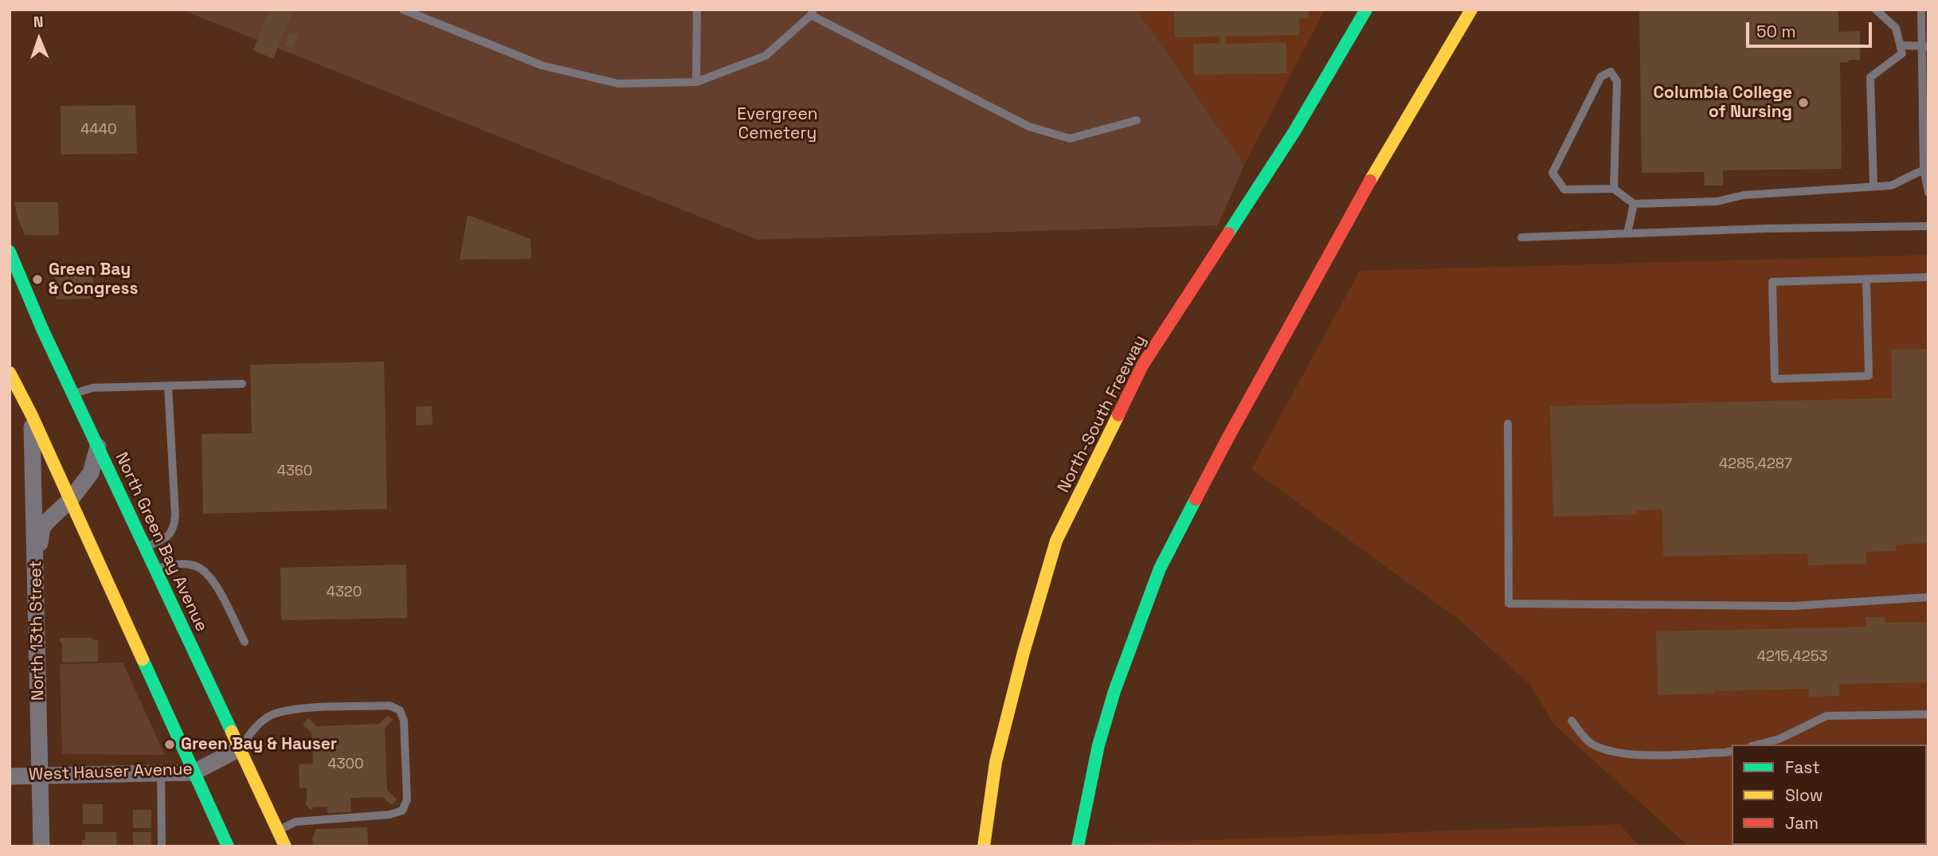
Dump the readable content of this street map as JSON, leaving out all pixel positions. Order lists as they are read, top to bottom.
{
  "streets": {
    "main road": ["North-South Freeway", "North Green Bay Avenue"],
    "street": ["North 13th Street", "West Hauser Avenue"]
  },
  "crossings": [
    ["North Green Bay Avenue", "West Hauser Avenue"],
    ["North 13th Street", "West Hauser Avenue"]
  ],
  "parks": ["Evergreen Cemetery"],
  "places": ["Columbia College of Nursing", "Green Bay & Congress", "Green Bay & Hauser"],
  "house_numbers": [
    "4440",
    "4285,4287",
    "4360",
    "4320",
    "4215,4253",
    "4300"
  ],
  "legend": ["Fast", "Slow", "Jam"],
  "scale_bar": "50 m",
  "north": "top"
}
